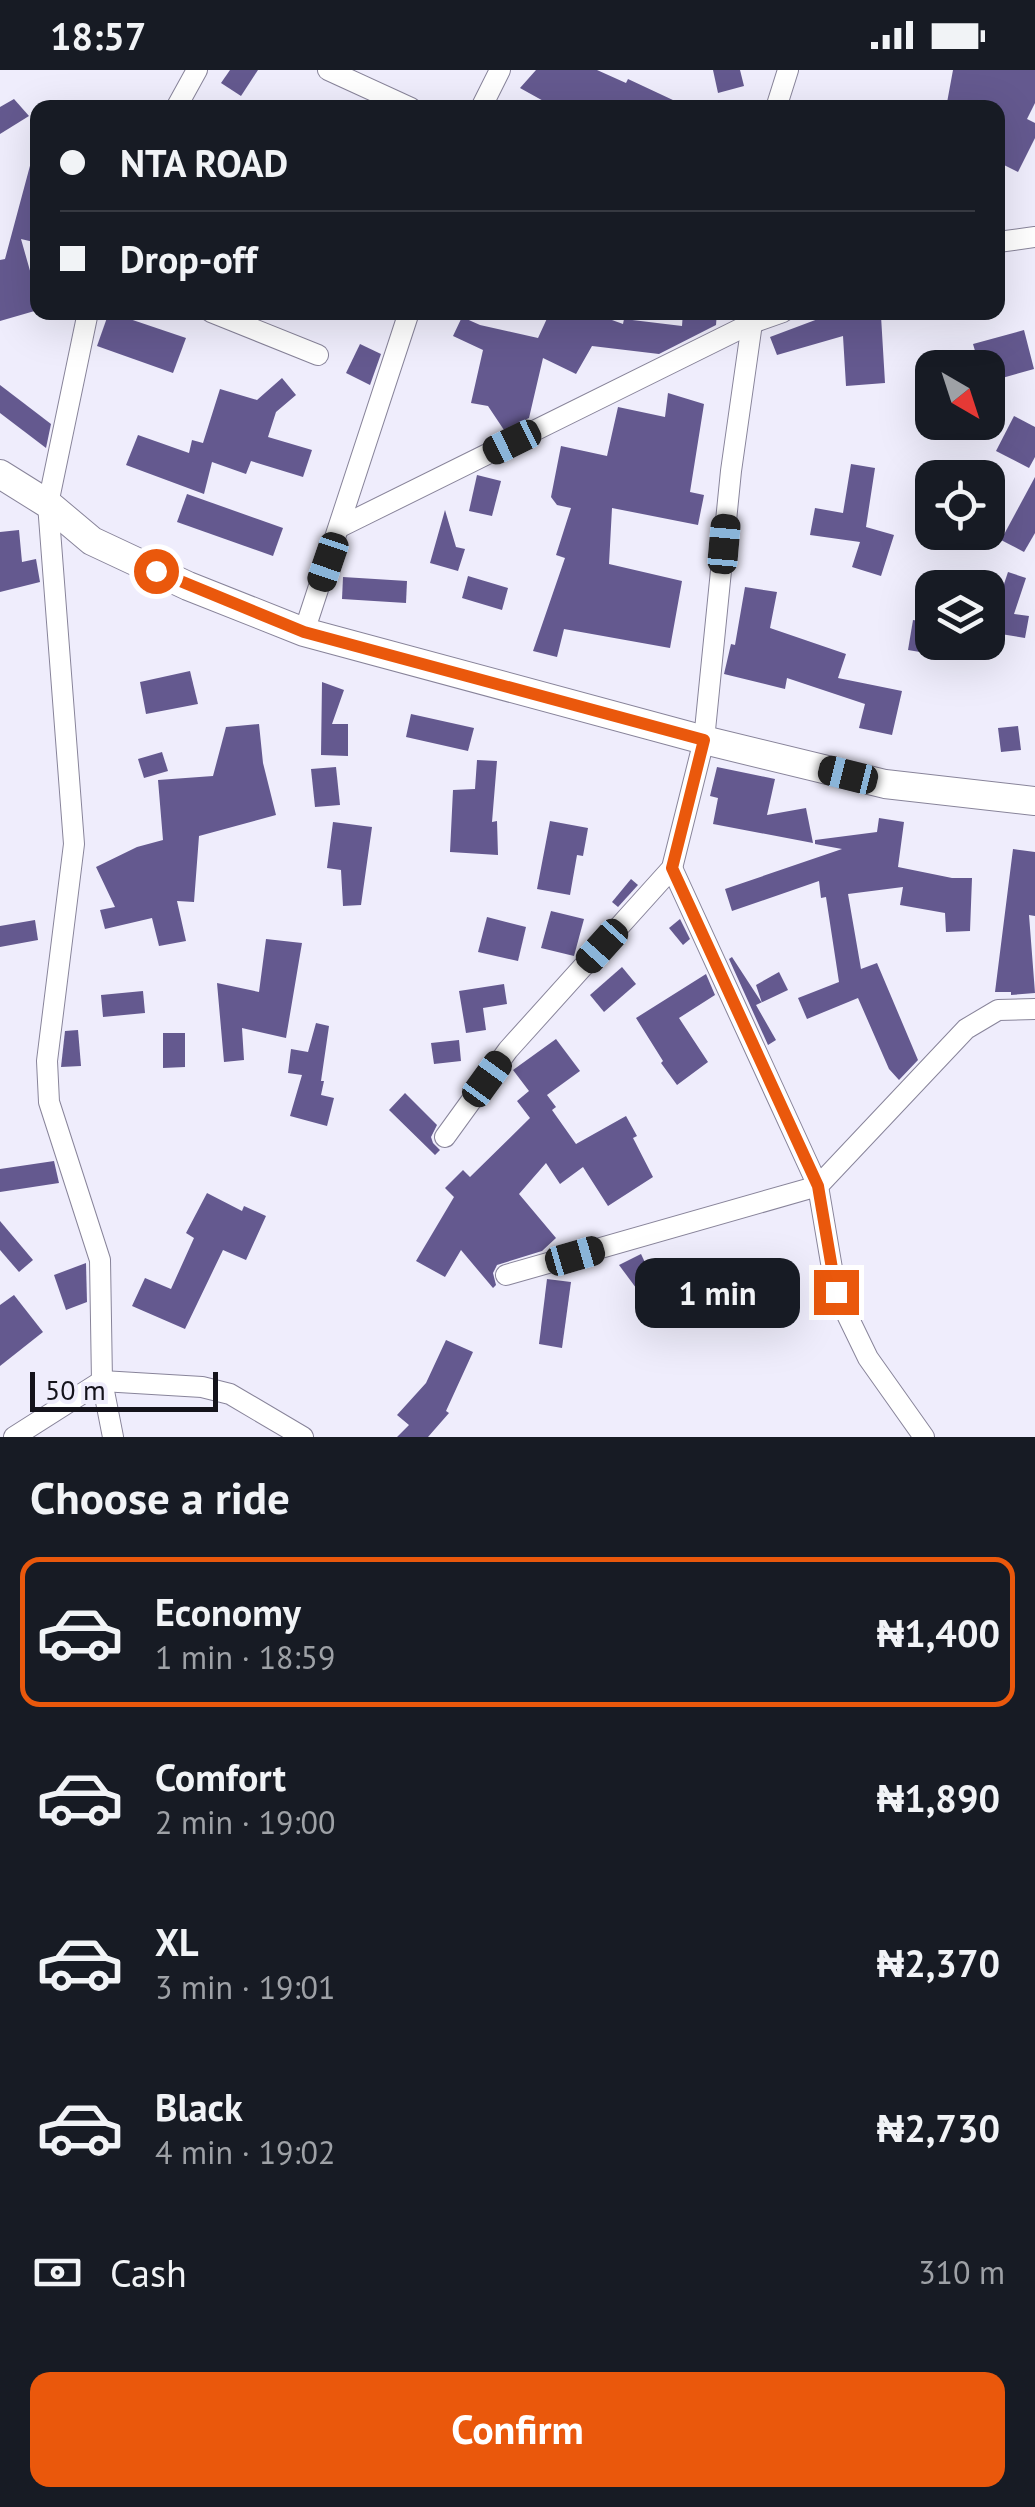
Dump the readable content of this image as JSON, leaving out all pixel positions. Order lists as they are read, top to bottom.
{
  "scale_bar": "50 m",
  "north": "bottom right",
  "page": {
    "status": "18:57",
    "banner": ["NTA ROAD", "Drop-off"],
    "bubble": "1 min",
    "scale": "50 m",
    "heading": "Choose a ride",
    "list": [
      {
        "name": "Economy",
        "note": "1 min · 18:59",
        "value": "₦1,400"
      },
      {
        "name": "Comfort",
        "note": "2 min · 19:00",
        "value": "₦1,890"
      },
      {
        "name": "XL",
        "note": "3 min · 19:01",
        "value": "₦2,370"
      },
      {
        "name": "Black",
        "note": "4 min · 19:02",
        "value": "₦2,730"
      }
    ],
    "pay": ["Cash", "310 m"],
    "buttons": "Confirm"
  }
}
